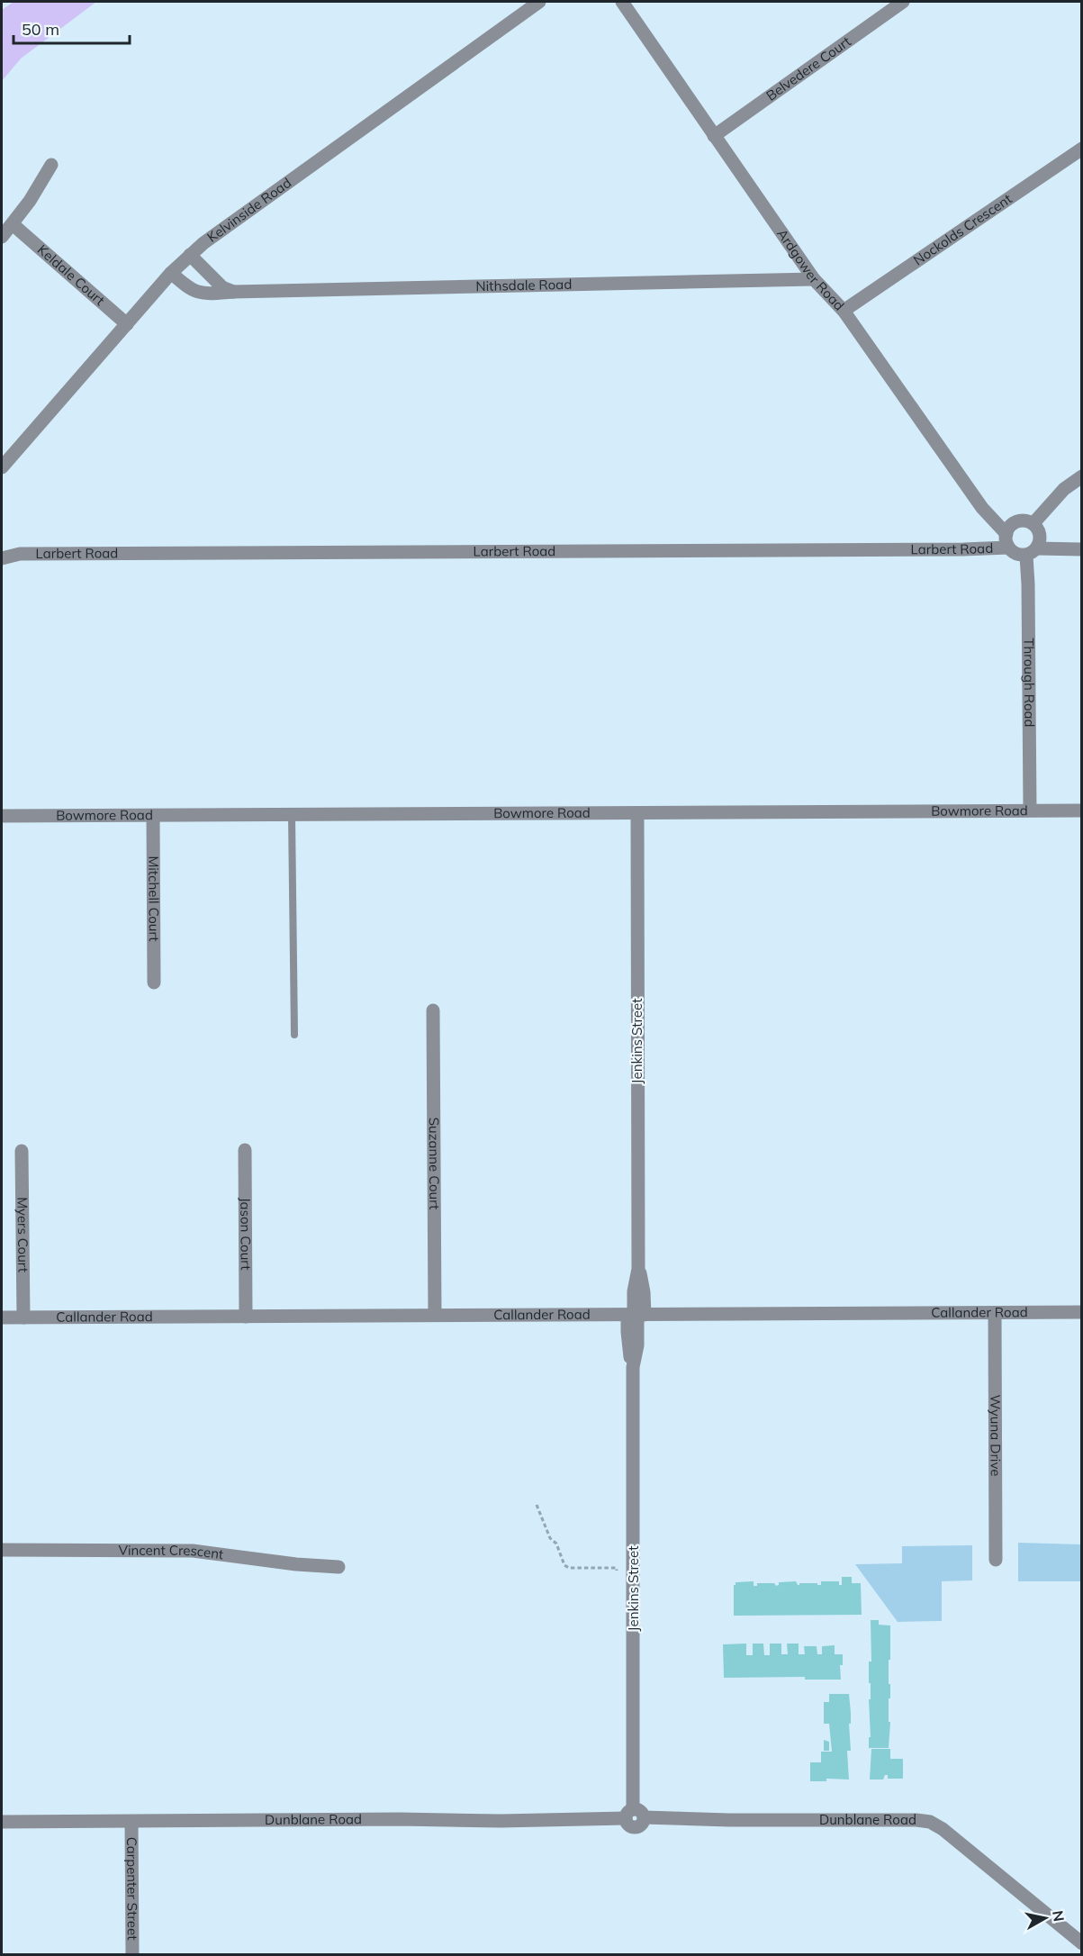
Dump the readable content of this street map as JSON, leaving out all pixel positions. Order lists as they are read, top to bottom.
{
  "streets": {
    "street": [
      "Belvedere Court",
      "Kelvinside Road",
      "Nockolds Crescent",
      "Ardgower Road",
      "Keldale Court",
      "Nithsdale Road",
      "Larbert Road",
      "Through Road",
      "Bowmore Road",
      "Mitchell Court",
      "Jenkins Street",
      "Suzanne Court",
      "Jason Court",
      "Myers Court",
      "Callander Road",
      "Wyuna Drive",
      "Vincent Crescent",
      "Dunblane Road",
      "Carpenter Street"
    ]
  },
  "crossings": [
    ["Belvedere Court", "Ardgower Road"],
    ["Kelvinside Road", "Keldale Court"],
    ["Kelvinside Road", "Nithsdale Road"],
    ["Nockolds Crescent", "Ardgower Road"],
    ["Ardgower Road", "Nithsdale Road"],
    ["Ardgower Road", "Larbert Road"],
    ["Ardgower Road", "Through Road"],
    ["Larbert Road", "Through Road"],
    ["Through Road", "Bowmore Road"],
    ["Bowmore Road", "Mitchell Court"],
    ["Bowmore Road", "Jenkins Street"],
    ["Jenkins Street", "Callander Road"],
    ["Jenkins Street", "Dunblane Road"],
    ["Suzanne Court", "Callander Road"],
    ["Jason Court", "Callander Road"],
    ["Myers Court", "Callander Road"],
    ["Callander Road", "Wyuna Drive"],
    ["Dunblane Road", "Carpenter Street"]
  ],
  "scale_bar": "50 m",
  "north": "right"
}
